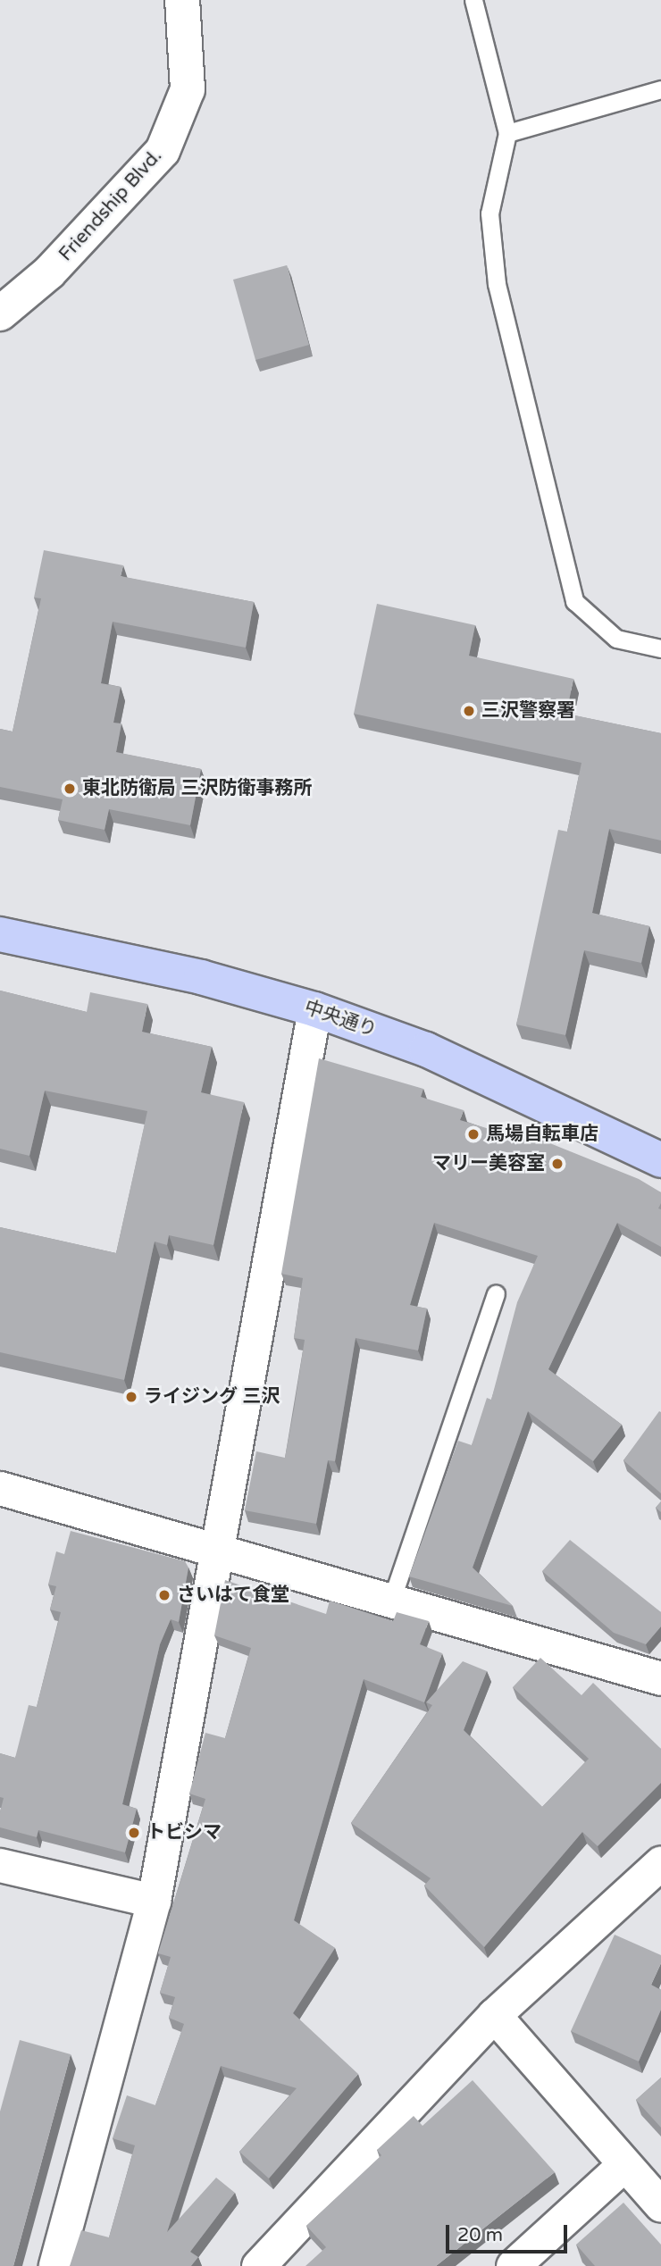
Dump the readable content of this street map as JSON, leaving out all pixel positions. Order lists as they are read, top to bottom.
{
  "streets": {
    "main road": ["中央通り"],
    "street": ["Friendship Blvd."]
  },
  "places": [
    "三沢警察署",
    "東北防衛局 三沢防衛事務所",
    "馬場自転車店",
    "マリー美容室",
    "ライジング 三沢",
    "さいはて食堂",
    "トビシマ"
  ],
  "scale_bar": "20 m"
}
